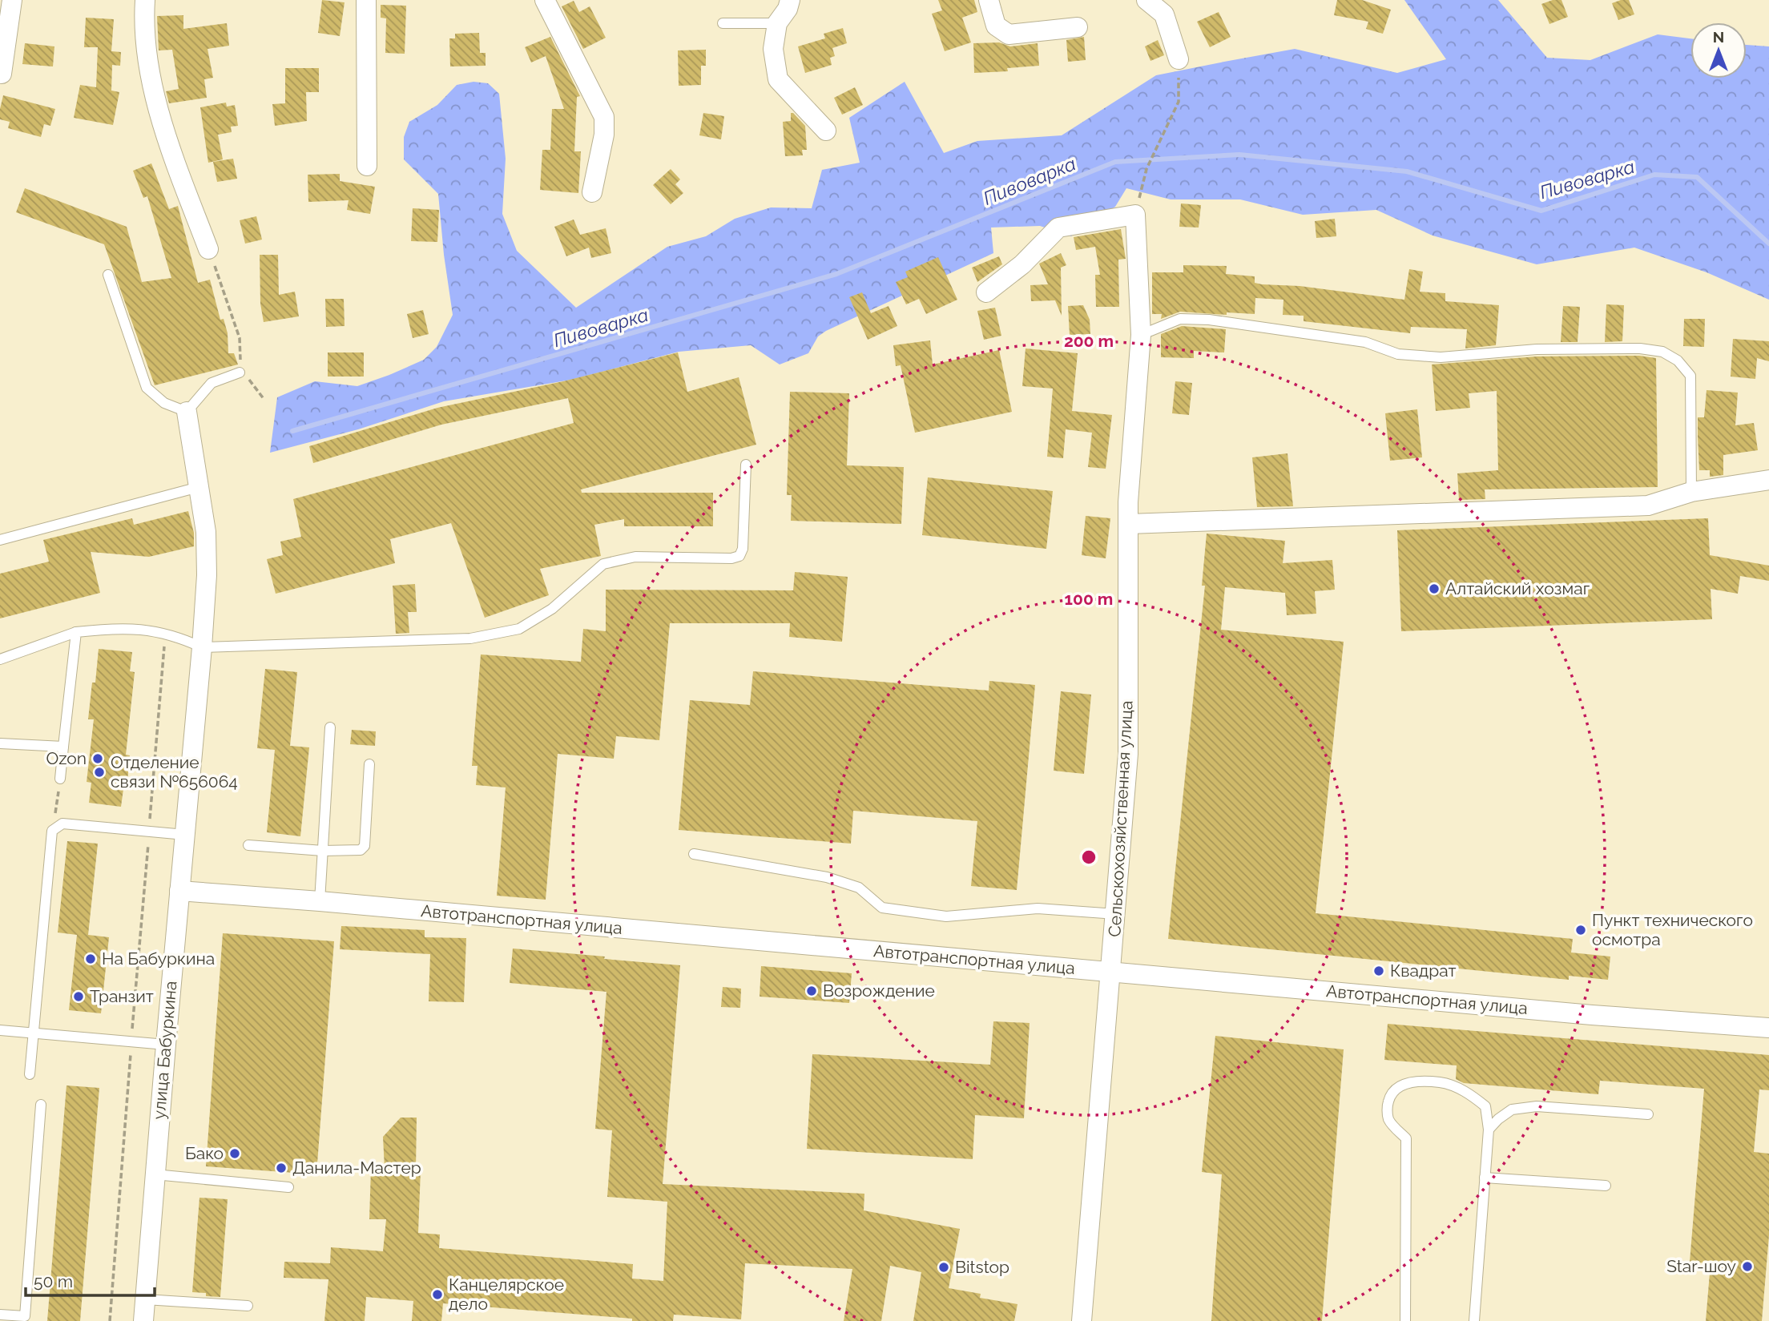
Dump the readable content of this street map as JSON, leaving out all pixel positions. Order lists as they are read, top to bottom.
{
  "streets": {
    "street": ["Сельскохозяйственная улица", "Автотранспортная улица", "улица Бабуркина"]
  },
  "crossings": [
    ["Сельскохозяйственная улица", "Автотранспортная улица"],
    ["Автотранспортная улица", "улица Бабуркина"]
  ],
  "water": ["Пивоварка"],
  "places": [
    "Алтайский хозмаг",
    "Ozon",
    "Отделение связи №656064",
    "Пункт технического осмотра",
    "На Бабуркина",
    "Квадрат",
    "Возрождение",
    "Транзит",
    "Бако",
    "Данила-Мастер",
    "Star-шоу",
    "Bitstop",
    "Канцелярское дело"
  ],
  "scale_bar": "50 m",
  "north": "top",
  "rings": ["200 m", "100 m"]
}
